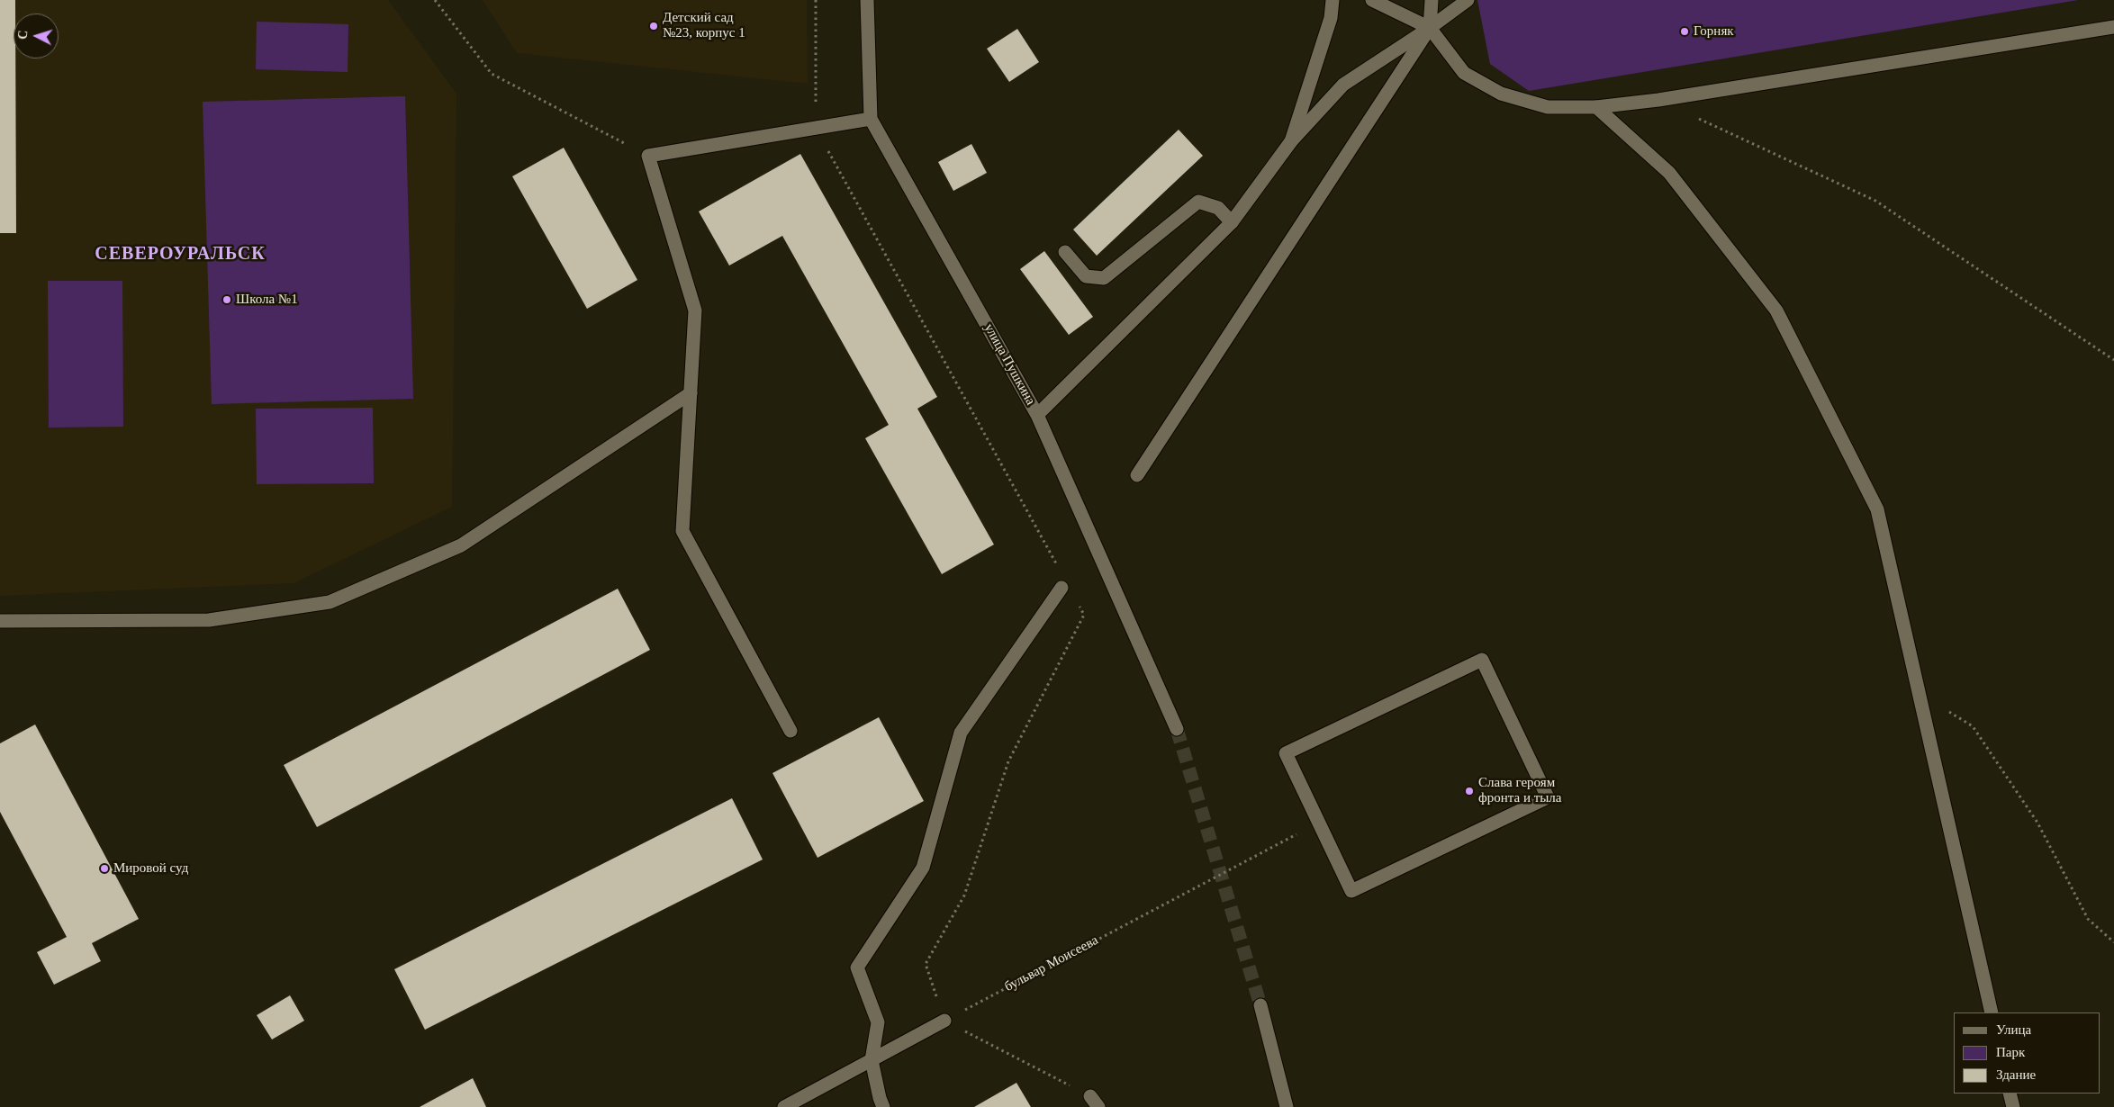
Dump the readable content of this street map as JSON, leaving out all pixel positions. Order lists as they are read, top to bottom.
{
  "streets": {
    "street": ["улица Пушкина"],
    "path": ["бульвар Моисеева"]
  },
  "districts": ["СЕВЕРОУРАЛЬСК"],
  "places": [
    "Детский сад №23, корпус 1",
    "Горняк",
    "Школа №1",
    "Слава героям фронта и тыла",
    "Мировой суд"
  ],
  "legend": ["Улица", "Парк", "Здание"],
  "north": "left"
}
